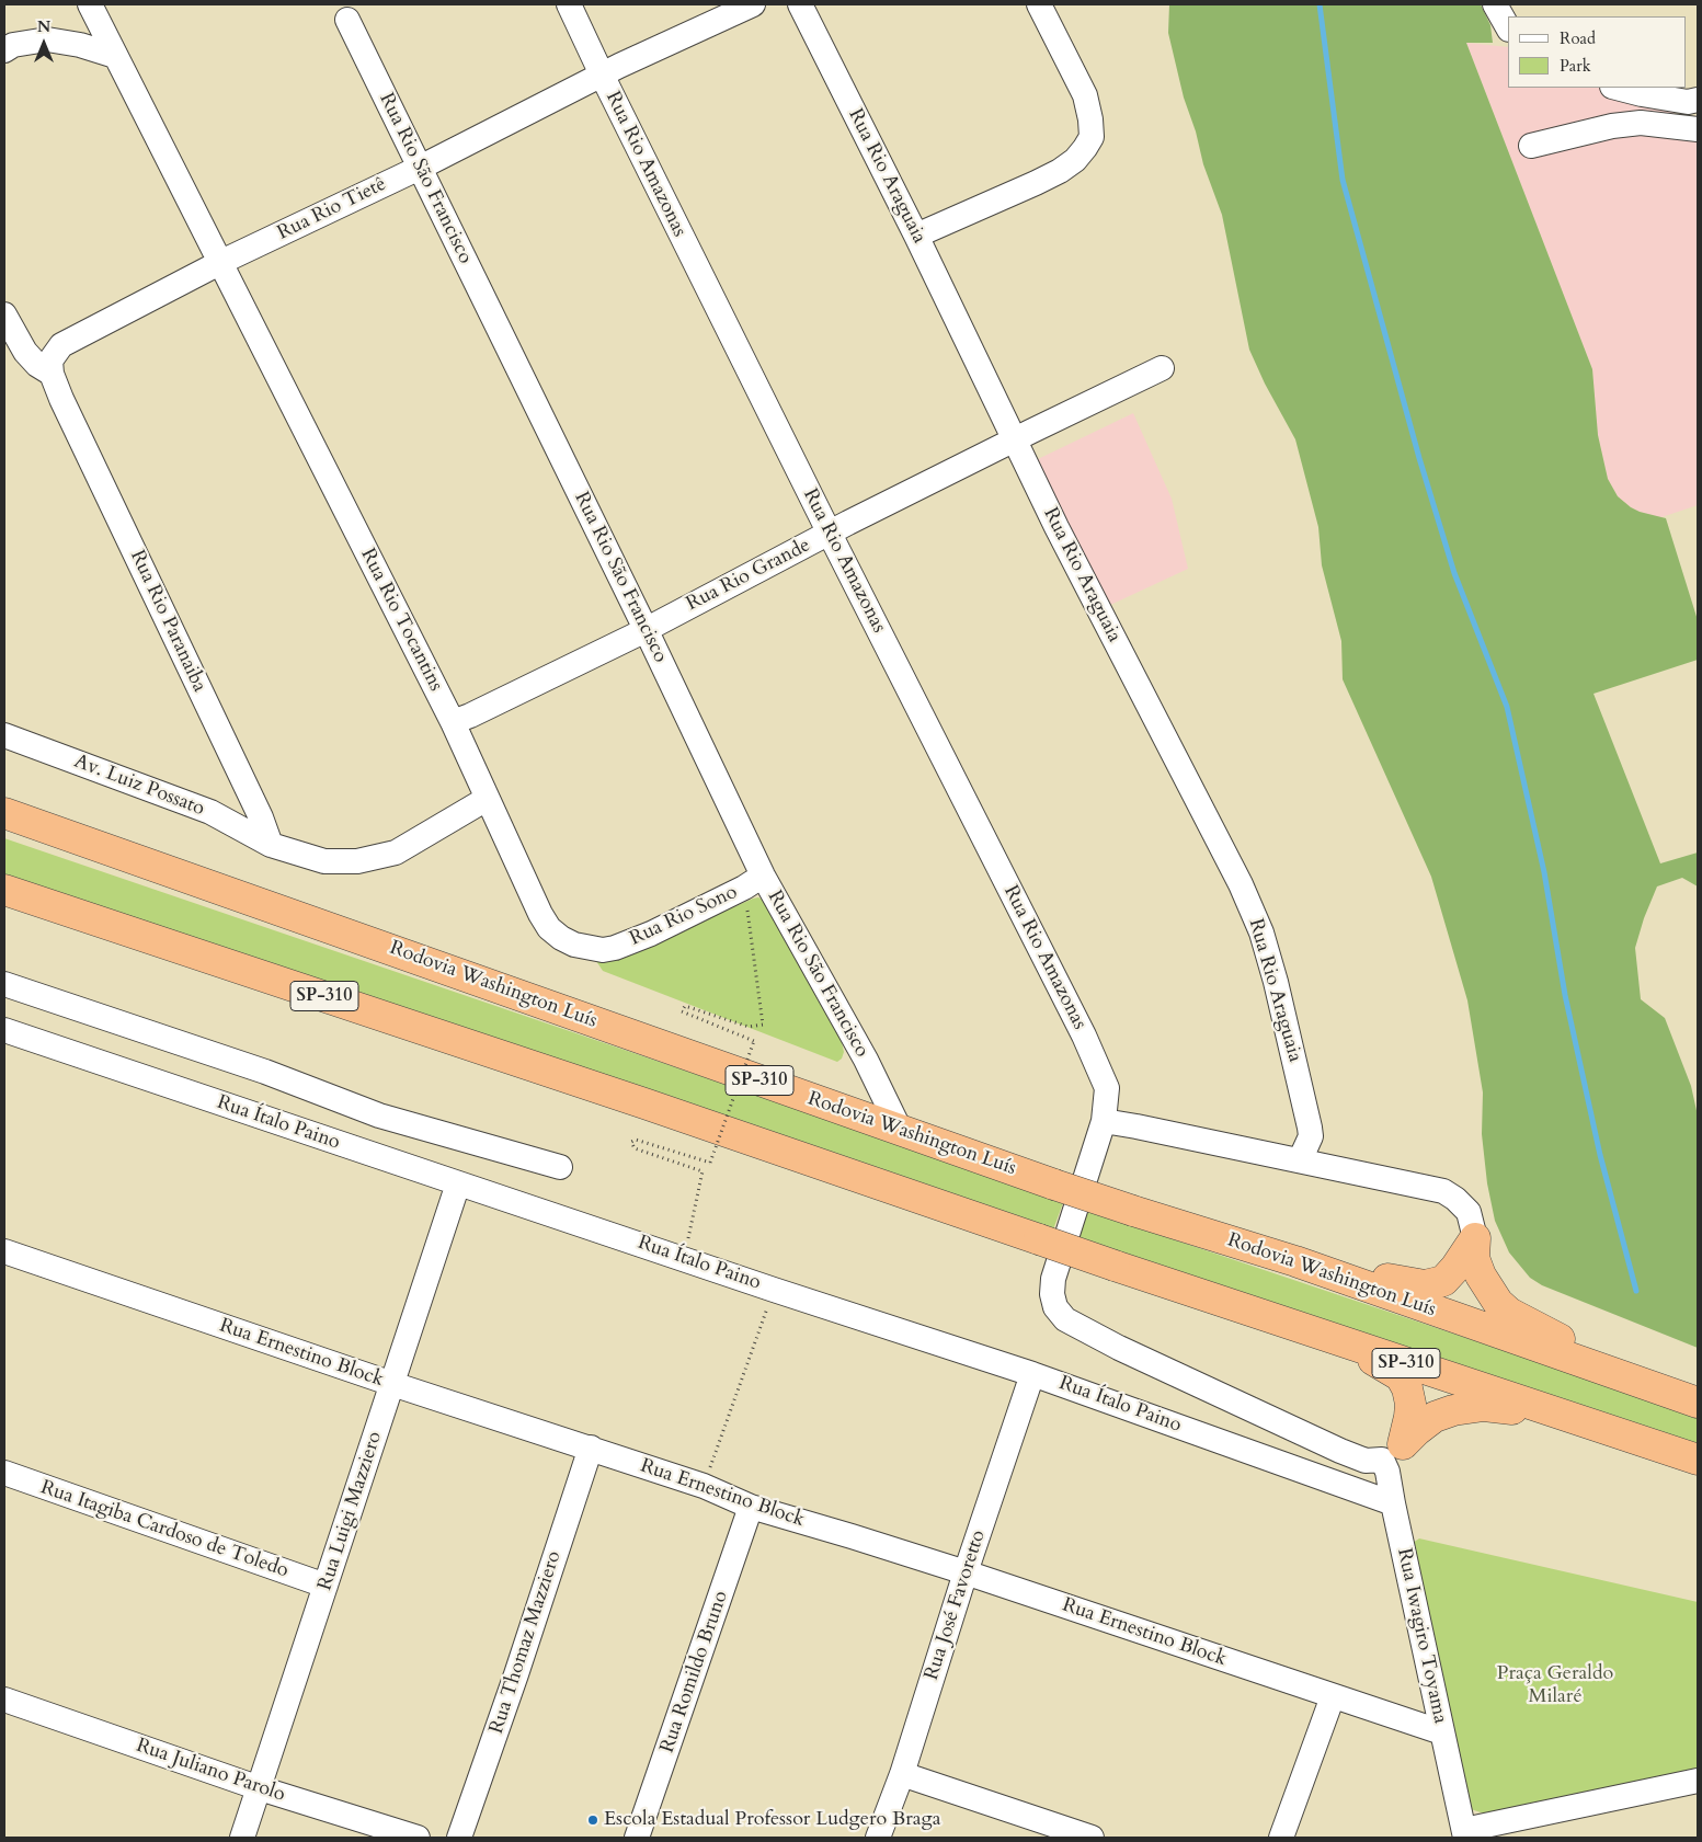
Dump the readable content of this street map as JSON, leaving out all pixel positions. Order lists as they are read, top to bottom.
{
  "streets": {
    "highway": ["Rodovia Washington Luís", "SP-310"],
    "street": [
      "Rua Rio Amazonas",
      "Rua Rio Araguaia",
      "Rua Rio São Francisco",
      "Rua Rio Tietê",
      "Rua Rio Grande",
      "Rua Rio Tocantins",
      "Rua Rio Paranaiba",
      "Av. Luiz Possato",
      "Rua Rio Sono",
      "Rua Ítalo Paino",
      "Rua Ernestino Block",
      "Rua Luigi Mazziero",
      "Rua Itagiba Cardoso de Toledo",
      "Rua José Favoretto",
      "Rua Iwagiro Toyama",
      "Rua Thomaz Mazziero",
      "Rua Romildo Bruno",
      "Rua Juliano Parolo"
    ]
  },
  "crossings": [
    ["Rua Rio Amazonas", "Rua Rio Tietê"],
    ["Rua Rio Amazonas", "Rua Rio Grande"],
    ["Rua Rio Amazonas", "Rua Iwagiro Toyama"],
    ["Rua Rio Araguaia", "Rua Rio Grande"],
    ["Rua Rio São Francisco", "Rua Rio Tietê"],
    ["Rua Rio São Francisco", "Rua Rio Grande"],
    ["Rua Rio São Francisco", "Rua Rio Sono"],
    ["Rua Rio São Francisco", "Rodovia Washington Luís"],
    ["Rua Rio Tietê", "Rua Rio Tocantins"],
    ["Rua Rio Tietê", "Rua Rio Paranaiba"],
    ["Rua Rio Grande", "Rua Rio Tocantins"],
    ["Rua Rio Tocantins", "Rua Rio Sono"],
    ["Rua Rio Paranaiba", "Av. Luiz Possato"],
    ["Rua Ítalo Paino", "Rua Luigi Mazziero"],
    ["Rua Ítalo Paino", "Rua José Favoretto"],
    ["Rua Ítalo Paino", "Rua Iwagiro Toyama"],
    ["Rua Ernestino Block", "Rua Luigi Mazziero"],
    ["Rua Ernestino Block", "Rua José Favoretto"],
    ["Rua Ernestino Block", "Rua Iwagiro Toyama"],
    ["Rua Ernestino Block", "Rua Thomaz Mazziero"],
    ["Rua Ernestino Block", "Rua Romildo Bruno"],
    ["Rua Luigi Mazziero", "Rua Itagiba Cardoso de Toledo"],
    ["Rua Luigi Mazziero", "Rua Juliano Parolo"]
  ],
  "parks": ["Praça Geraldo Milaré"],
  "places": ["Escola Estadual Professor Ludgero Braga"],
  "legend": ["Road", "Park"],
  "north": "top"
}
